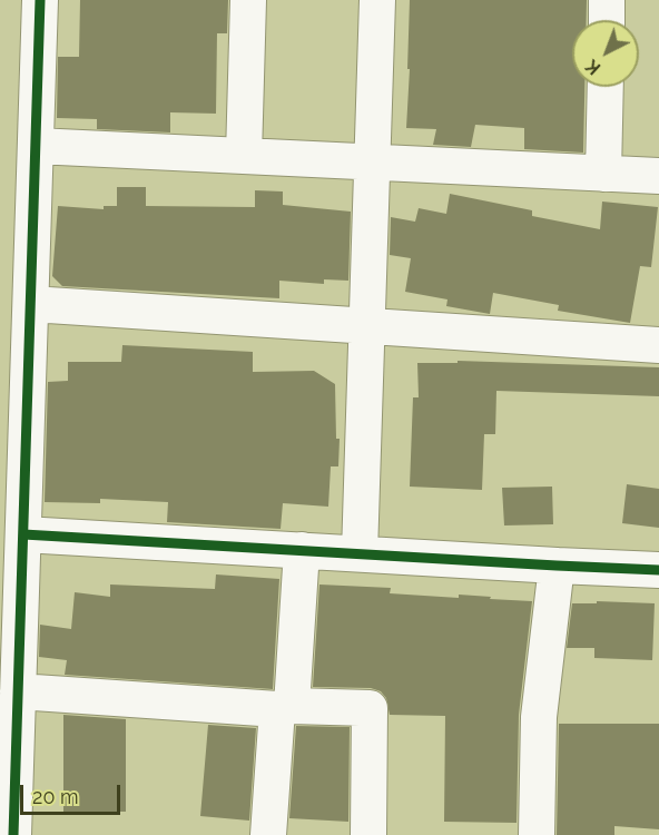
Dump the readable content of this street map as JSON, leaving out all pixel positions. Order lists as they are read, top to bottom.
{
  "scale_bar": "20 m",
  "north": "bottom left"
}
